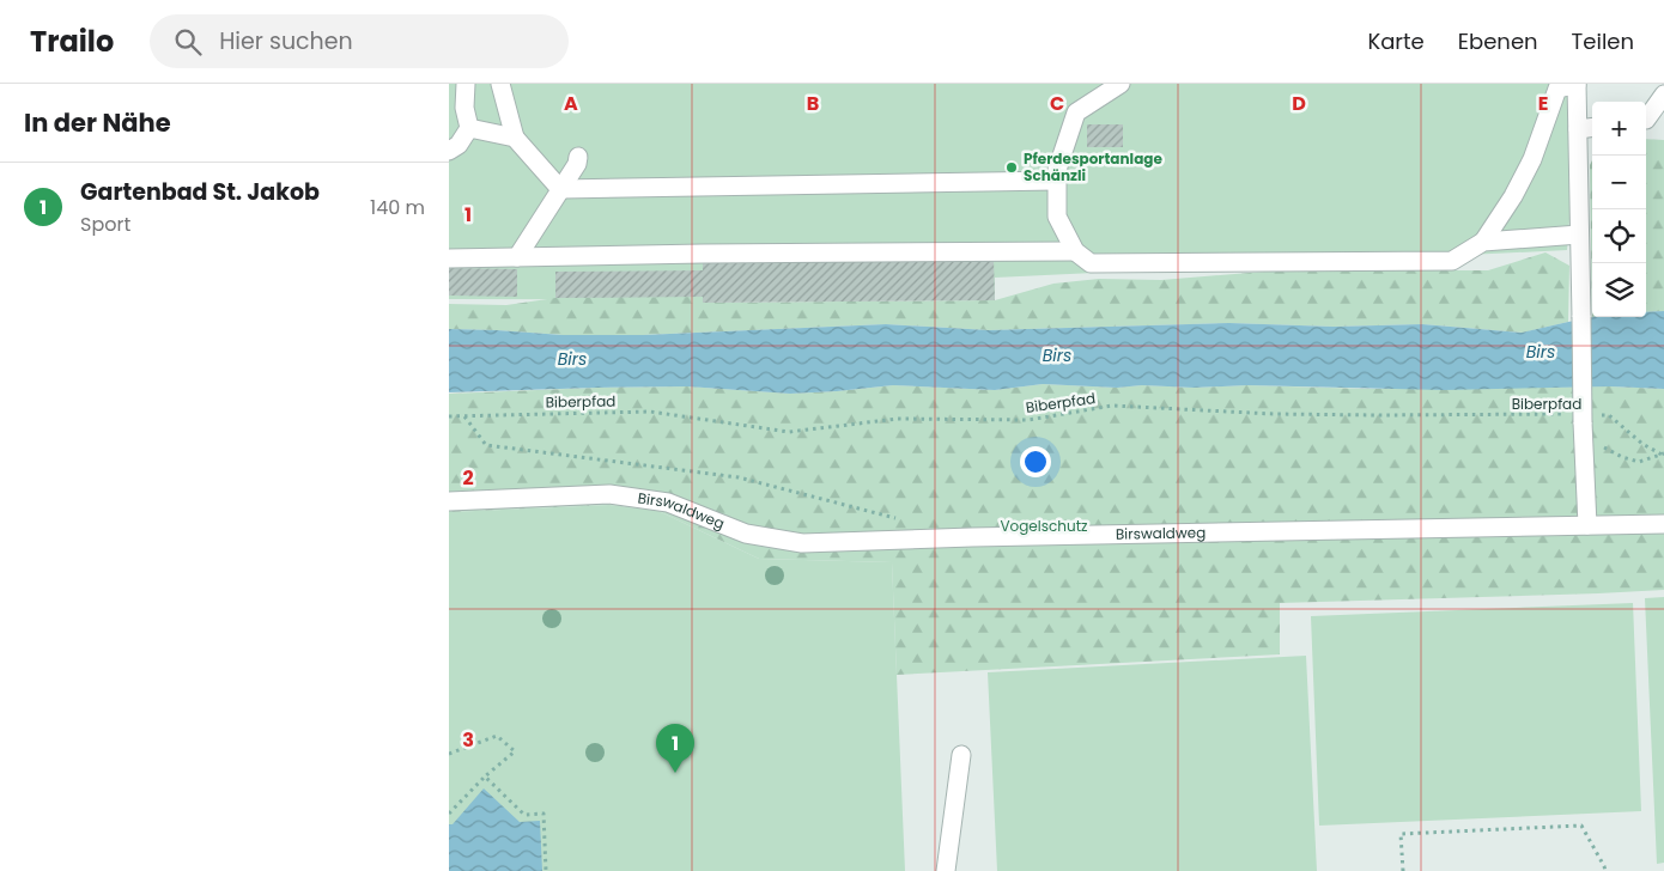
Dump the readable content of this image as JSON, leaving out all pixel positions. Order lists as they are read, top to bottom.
{
  "streets": {
    "lane": ["Birswaldweg"],
    "path": ["Biberpfad"]
  },
  "water": ["Birs"],
  "parks": ["Vogelschutz"],
  "places": ["Pferdesportanlage Schänzli"],
  "page": {
    "header": "Trailo",
    "search": "Hier suchen",
    "nav": ["Karte", "Ebenen", "Teilen"],
    "heading": "In der Nähe",
    "map_buttons": ["+", "−"],
    "list": [
      {
        "mark": "1",
        "name": "Gartenbad St. Jakob",
        "note": "Sport",
        "value": "140 m"
      }
    ],
    "pins": "1"
  },
  "grid": {
    "columns": [
      "A",
      "B",
      "C",
      "D",
      "E"
    ],
    "rows": ["1", "2", "3"]
  }
}
